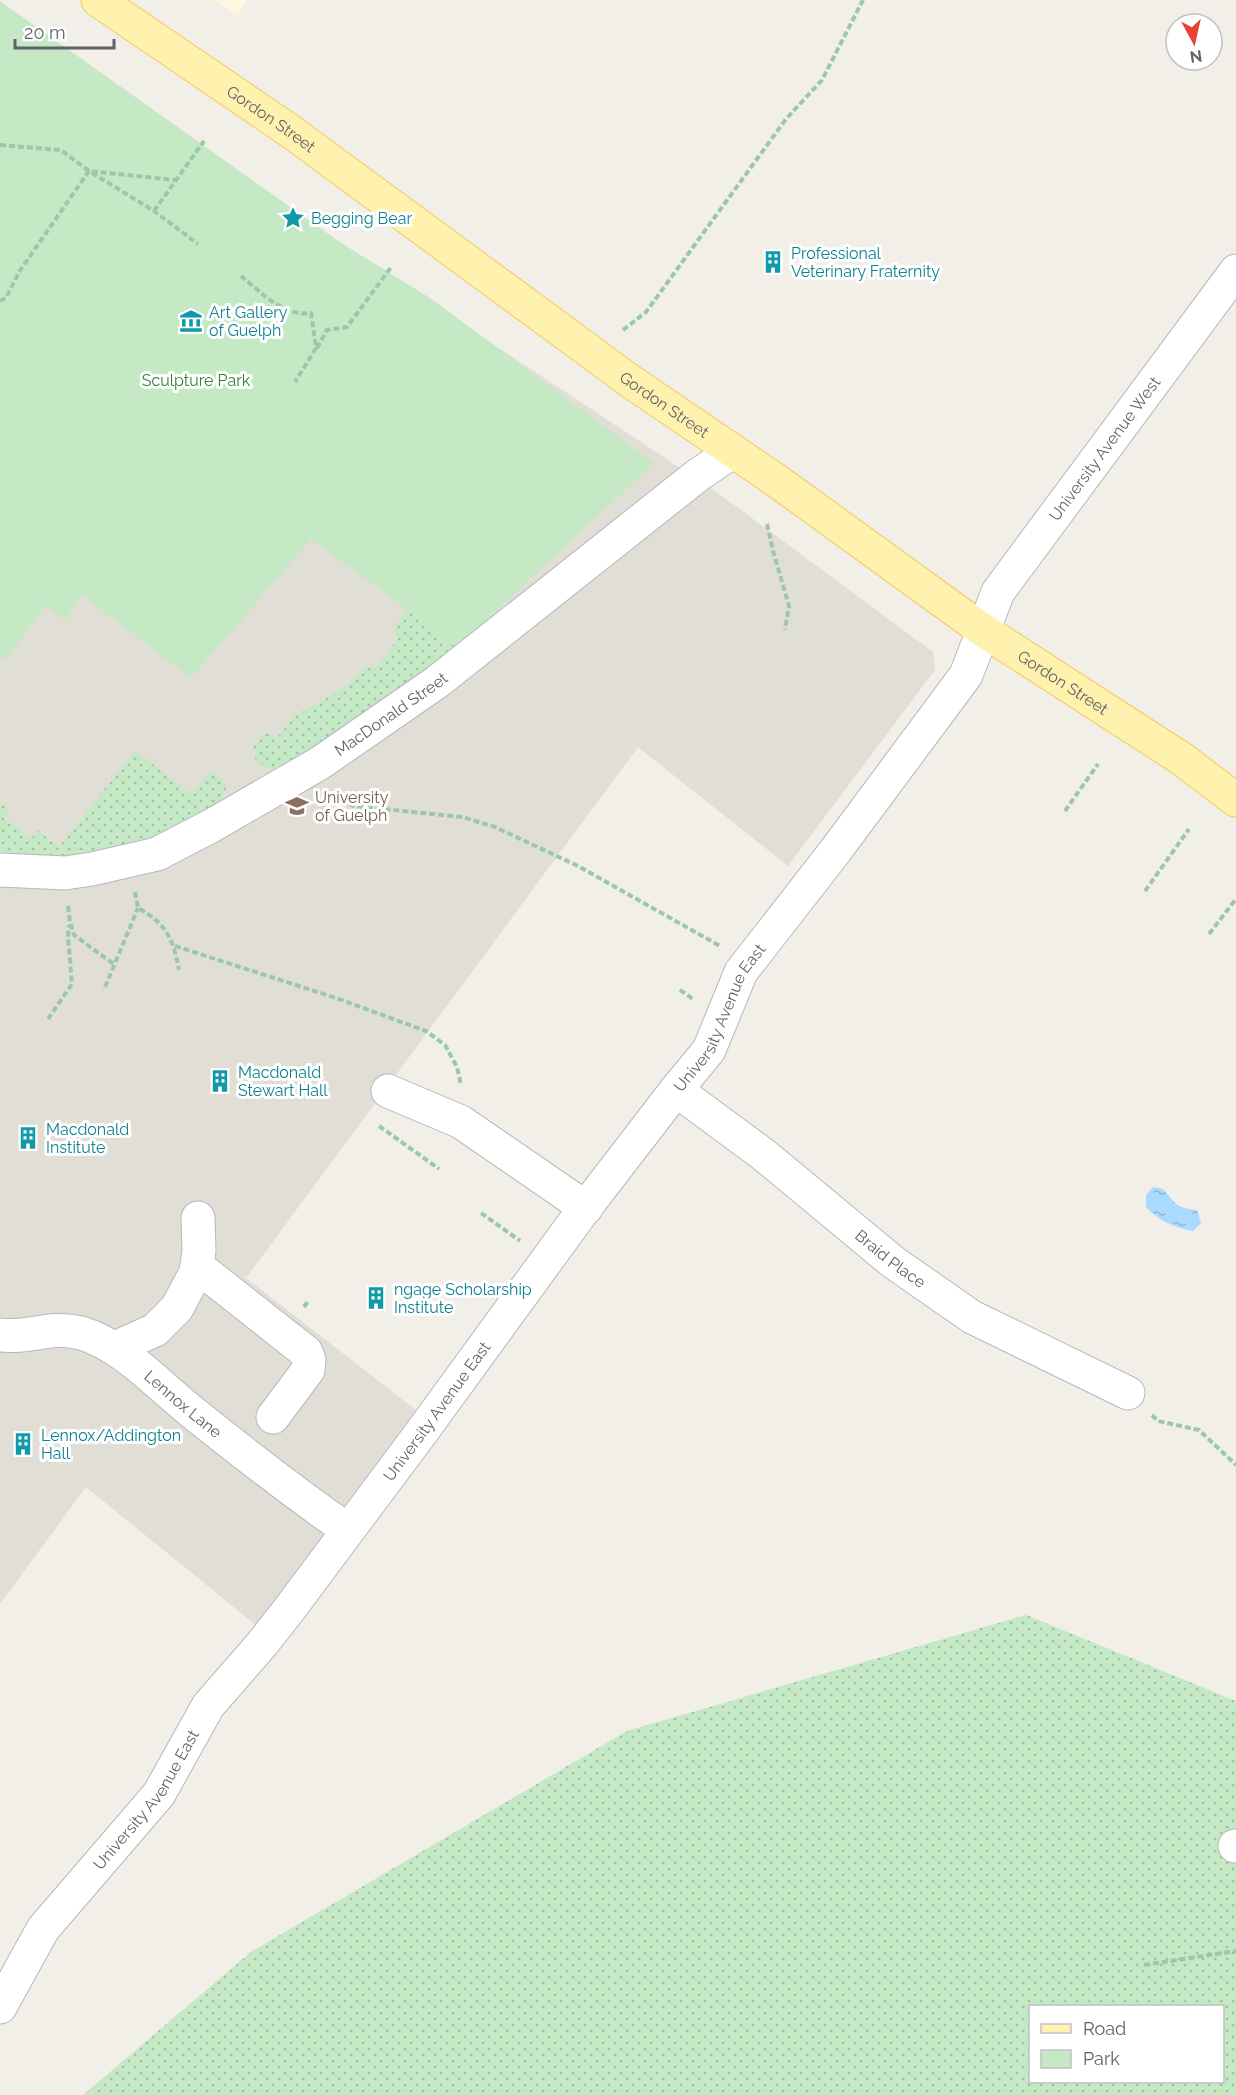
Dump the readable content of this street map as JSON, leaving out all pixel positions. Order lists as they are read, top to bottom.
{
  "streets": {
    "main road": ["Gordon Street"],
    "street": [
      "University Avenue West",
      "MacDonald Street",
      "University Avenue East",
      "Braid Place",
      "Lennox Lane"
    ]
  },
  "crossings": [
    ["Gordon Street", "University Avenue West"],
    ["Gordon Street", "MacDonald Street"],
    ["Gordon Street", "University Avenue East"],
    ["University Avenue West", "University Avenue East"],
    ["University Avenue East", "Braid Place"],
    ["University Avenue East", "Lennox Lane"]
  ],
  "parks": ["Sculpture Park"],
  "places": {
    "place": ["Begging Bear"],
    "building": [
      "Professional Veterinary Fraternity",
      "Macdonald Stewart Hall",
      "Macdonald Institute",
      "ngage Scholarship Institute",
      "Lennox/Addington Hall"
    ],
    "museum": ["Art Gallery of Guelph"],
    "school or university": ["University of Guelph"]
  },
  "legend": ["Road", "Park"],
  "scale_bar": "20 m",
  "north": "bottom"
}
